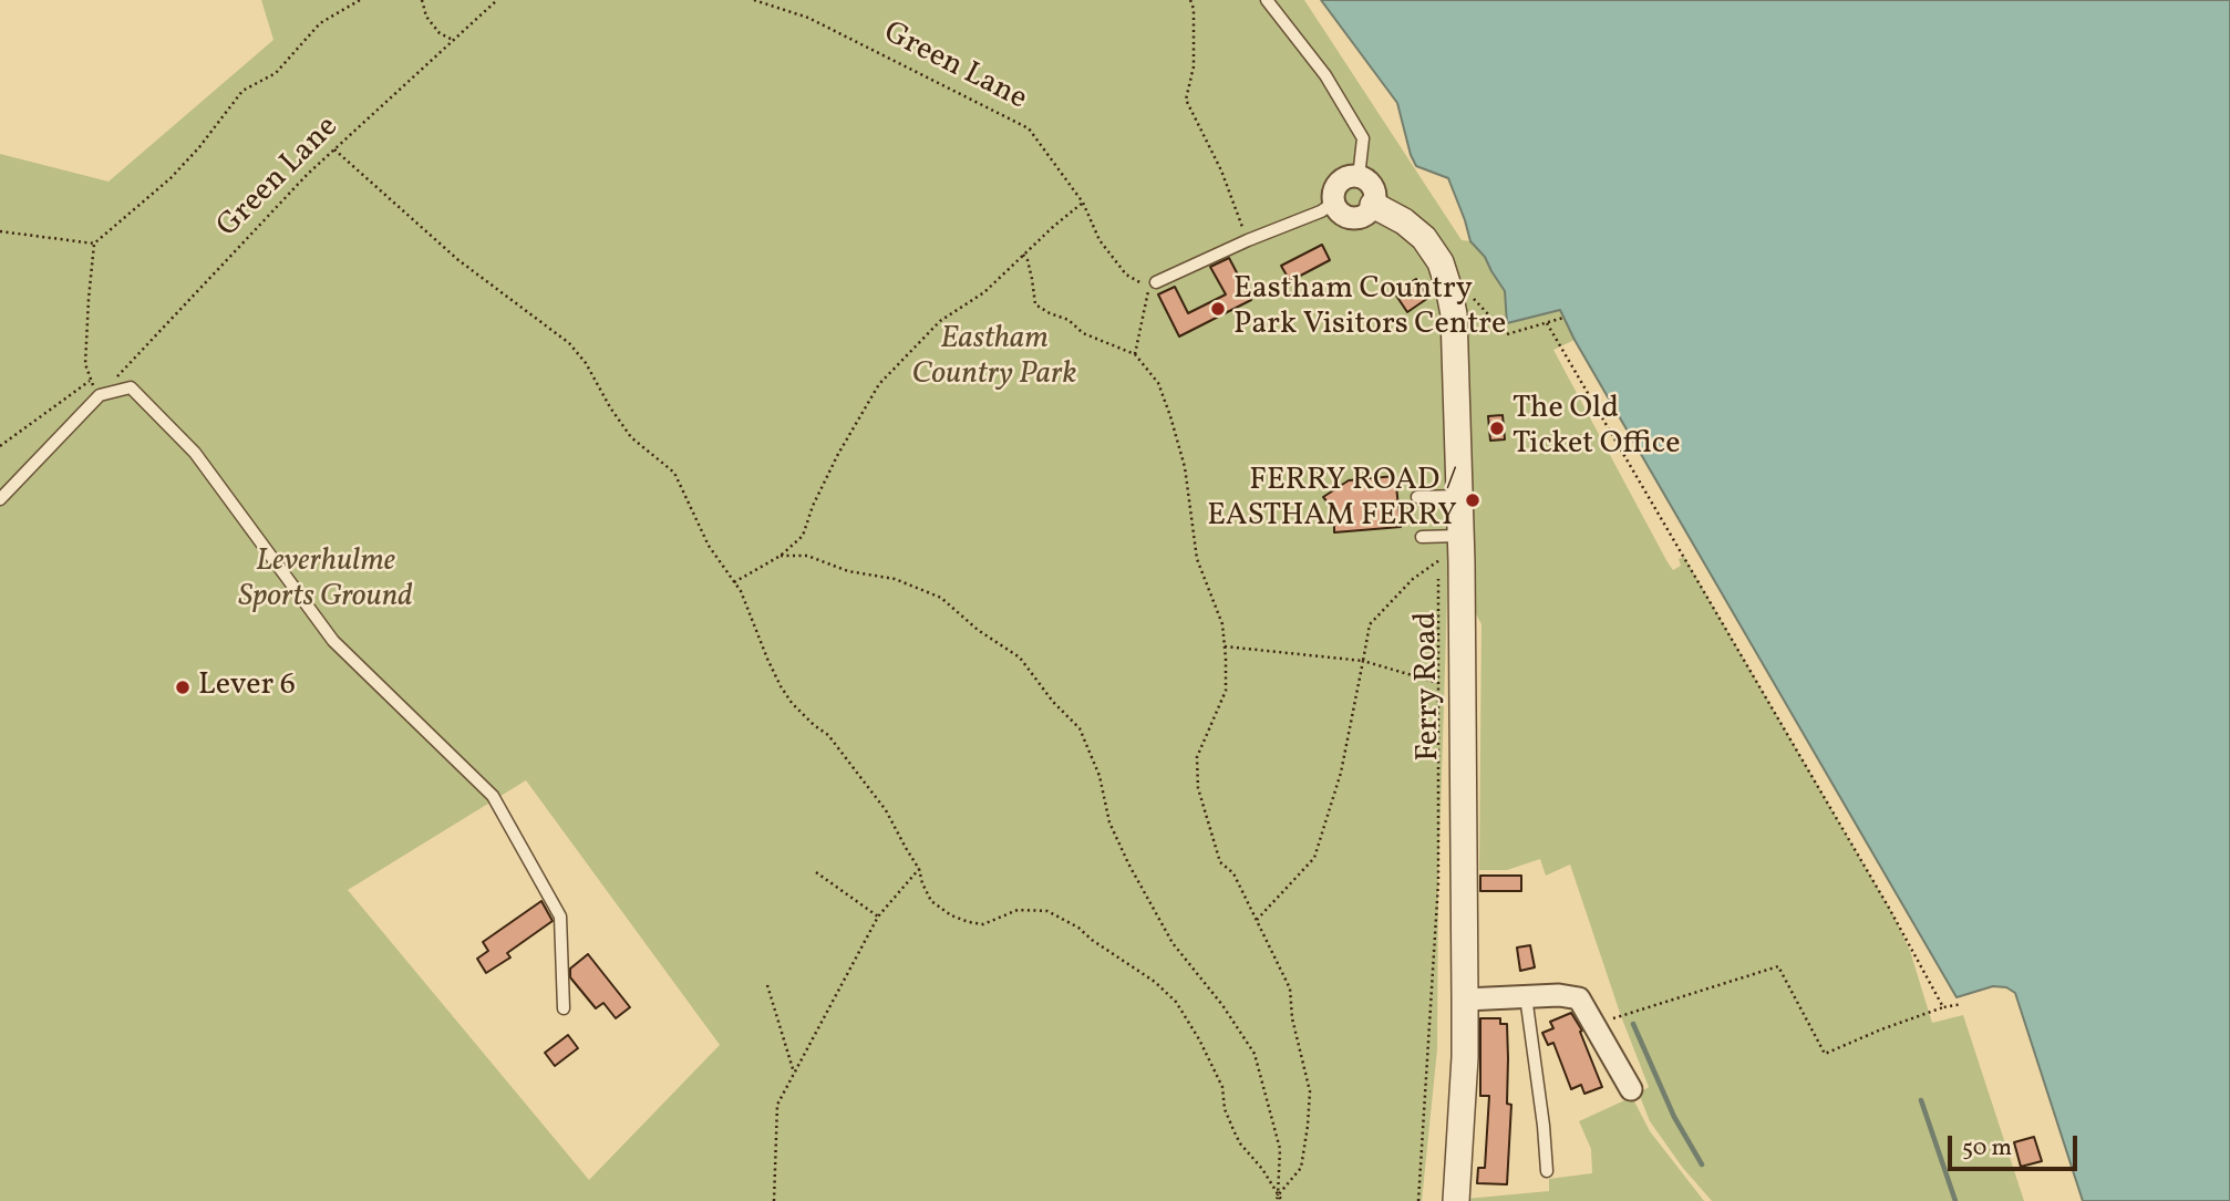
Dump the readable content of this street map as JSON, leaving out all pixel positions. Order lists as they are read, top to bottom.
{
  "streets": {
    "street": ["Ferry Road"],
    "path": ["Green Lane"]
  },
  "parks": ["Eastham Country Park", "Leverhulme Sports Ground"],
  "places": [
    "Eastham Country Park Visitors Centre",
    "The Old Ticket Office",
    "FERRY ROAD / EASTHAM FERRY",
    "Lever 6"
  ],
  "scale_bar": "50 m"
}
